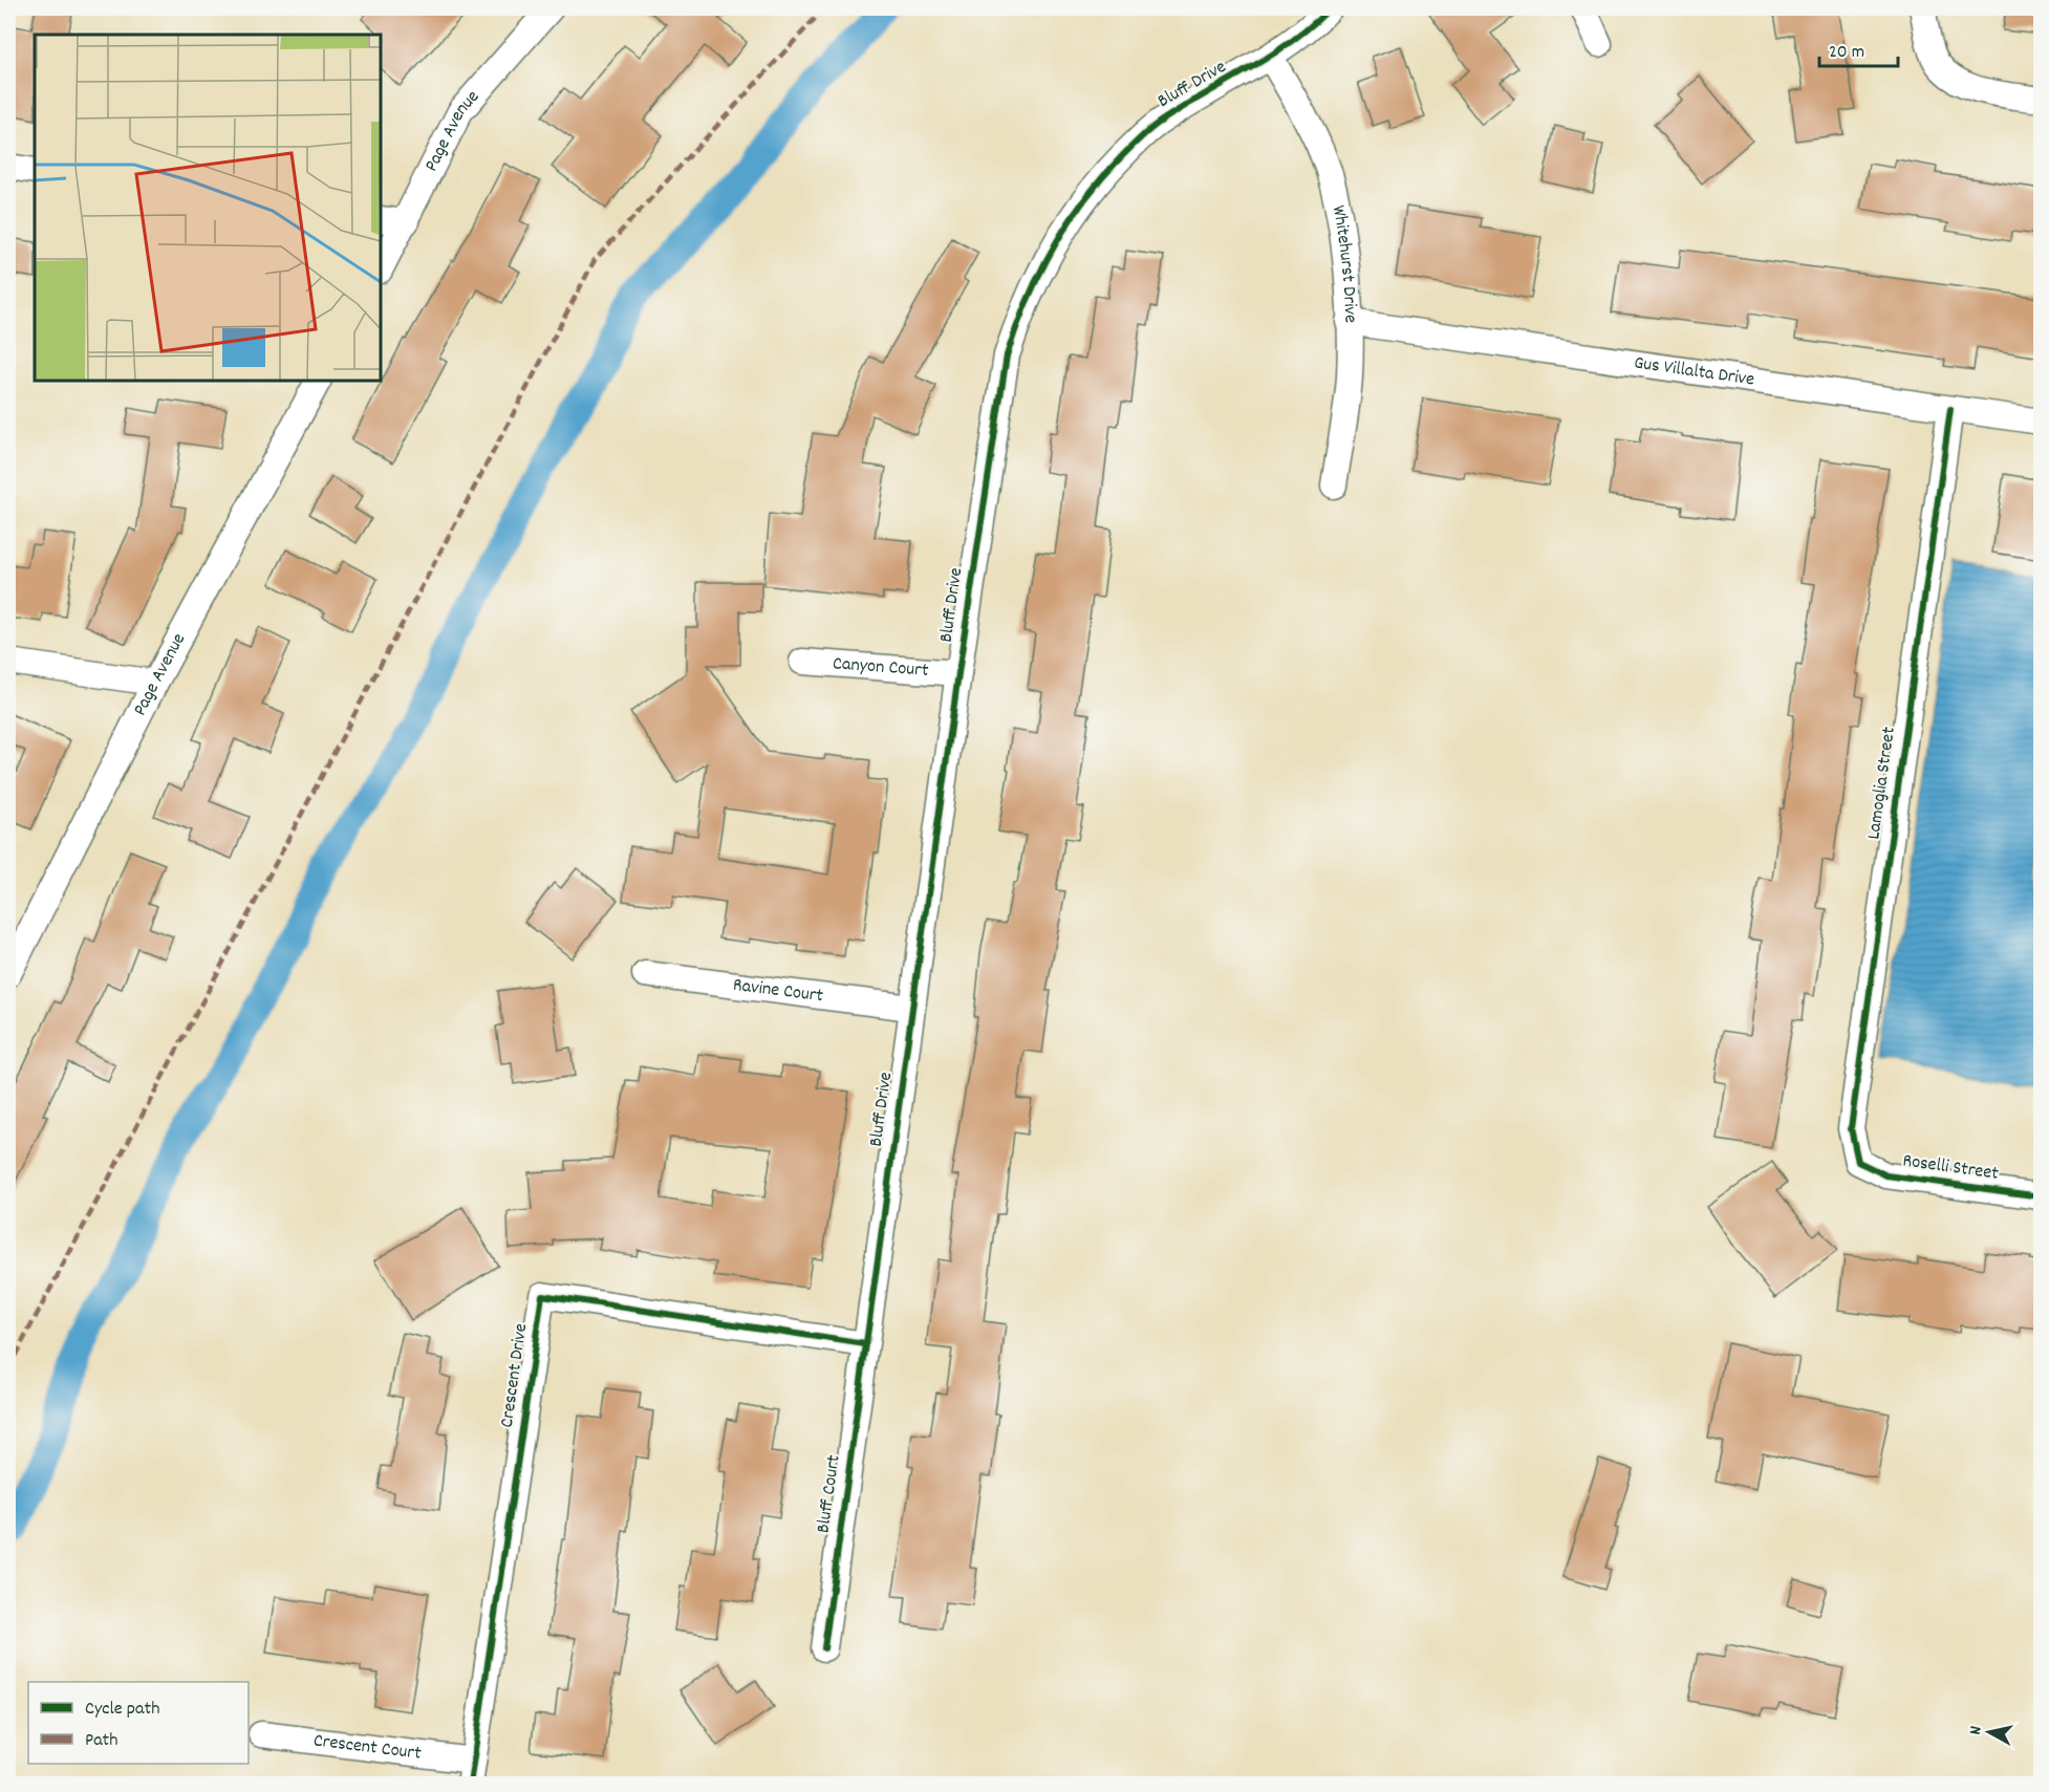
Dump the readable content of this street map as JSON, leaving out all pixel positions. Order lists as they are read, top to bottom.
{
  "streets": {
    "street": [
      "Bluff Drive",
      "Page Avenue",
      "Whitehurst Drive",
      "Gus Villalta Drive",
      "Canyon Court",
      "Lamoglia Street",
      "Ravine Court",
      "Roselli Street",
      "Crescent Drive",
      "Bluff Court",
      "Crescent Court"
    ]
  },
  "crossings": [
    ["Bluff Drive", "Whitehurst Drive"],
    ["Bluff Drive", "Canyon Court"],
    ["Bluff Drive", "Ravine Court"],
    ["Bluff Drive", "Crescent Drive"],
    ["Bluff Drive", "Bluff Court"],
    ["Whitehurst Drive", "Gus Villalta Drive"],
    ["Gus Villalta Drive", "Lamoglia Street"],
    ["Lamoglia Street", "Roselli Street"],
    ["Crescent Drive", "Bluff Court"],
    ["Crescent Drive", "Crescent Court"]
  ],
  "legend": ["Cycle path", "Path"],
  "scale_bar": "20 m",
  "north": "left"
}
